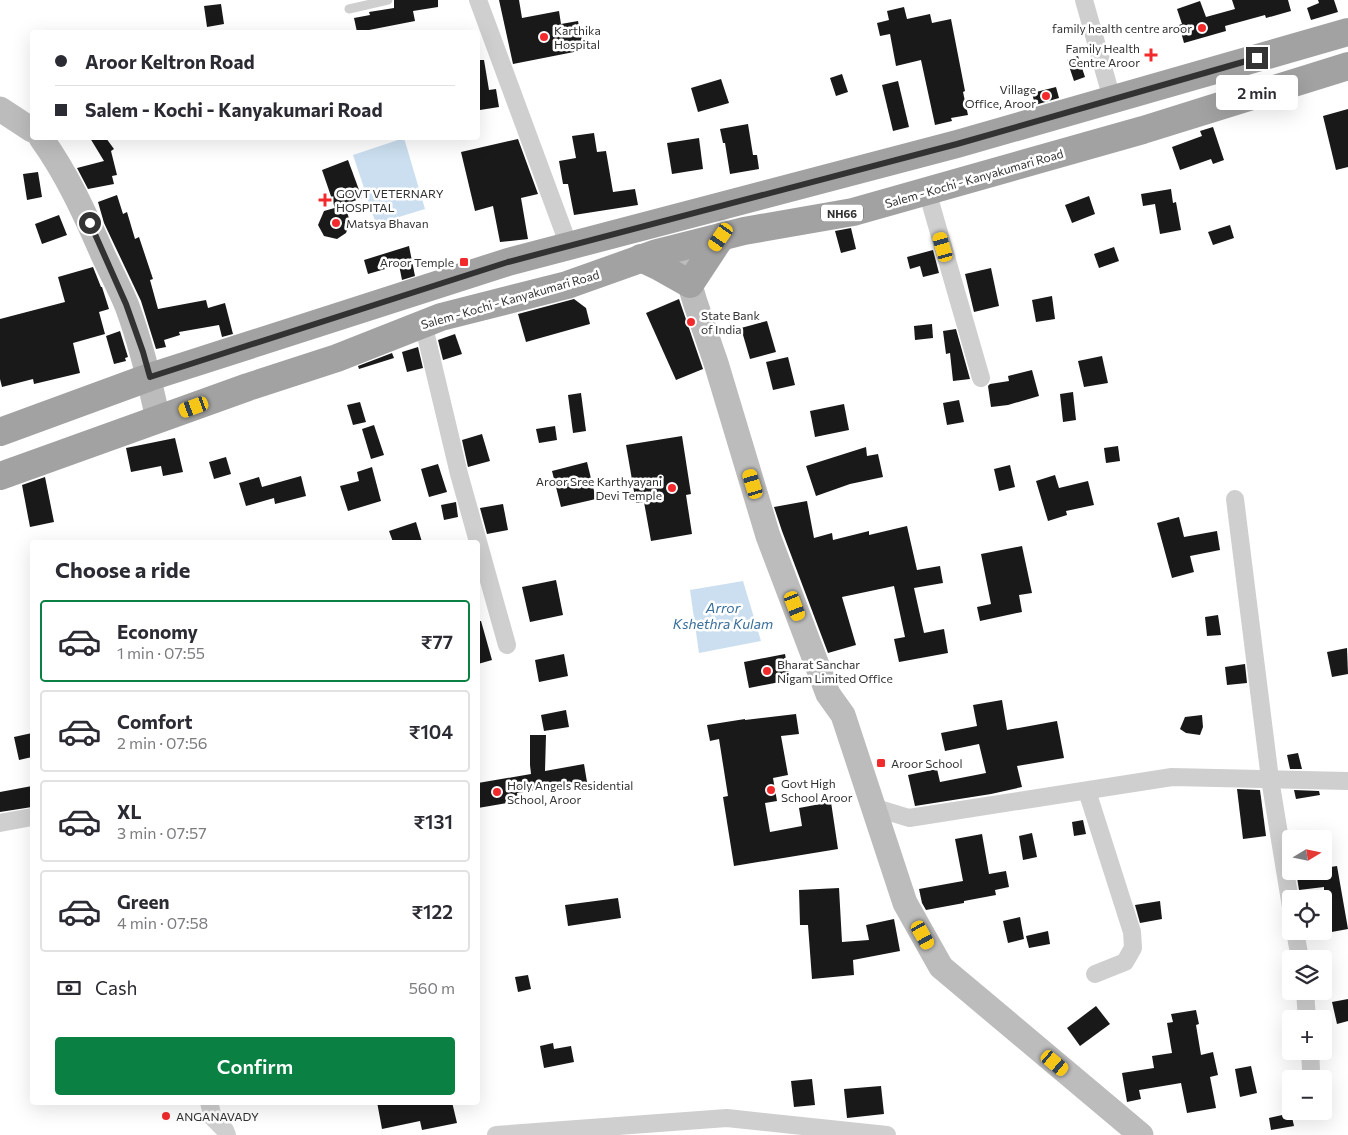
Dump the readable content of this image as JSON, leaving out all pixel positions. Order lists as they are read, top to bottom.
{
  "streets": {
    "highway": ["Salem - Kochi - Kanyakumari Road", "NH66"]
  },
  "water": ["Arror Kshethra Kulam"],
  "places": {
    "other": [
      "family health centre aroor",
      "Karthika Hospital",
      "Village Office, Aroor",
      "Matsya Bhavan",
      "State Bank of India",
      "Aroor Sree Karthyayani Devi Temple",
      "Bharat Sanchar Nigam Limited Office",
      "Govt High School Aroor",
      "Holy Angels Residential School, Aroor",
      "ANGANAVADY"
    ],
    "health": ["Family Health Centre Aroor", "GOVT VETERNARY HOSPITAL"],
    "transit": ["Aroor Temple", "Aroor School"]
  },
  "north": "right",
  "page": {
    "banner": ["Aroor Keltron Road", "Salem - Kochi - Kanyakumari Road"],
    "bubble": "2 min",
    "heading": "Choose a ride",
    "list": [
      {
        "name": "Economy",
        "note": "1 min · 07:55",
        "value": "₹77"
      },
      {
        "name": "Comfort",
        "note": "2 min · 07:56",
        "value": "₹104"
      },
      {
        "name": "XL",
        "note": "3 min · 07:57",
        "value": "₹131"
      },
      {
        "name": "Green",
        "note": "4 min · 07:58",
        "value": "₹122"
      }
    ],
    "map_buttons": ["+", "−"],
    "pay": ["Cash", "560 m"],
    "buttons": "Confirm"
  }
}
